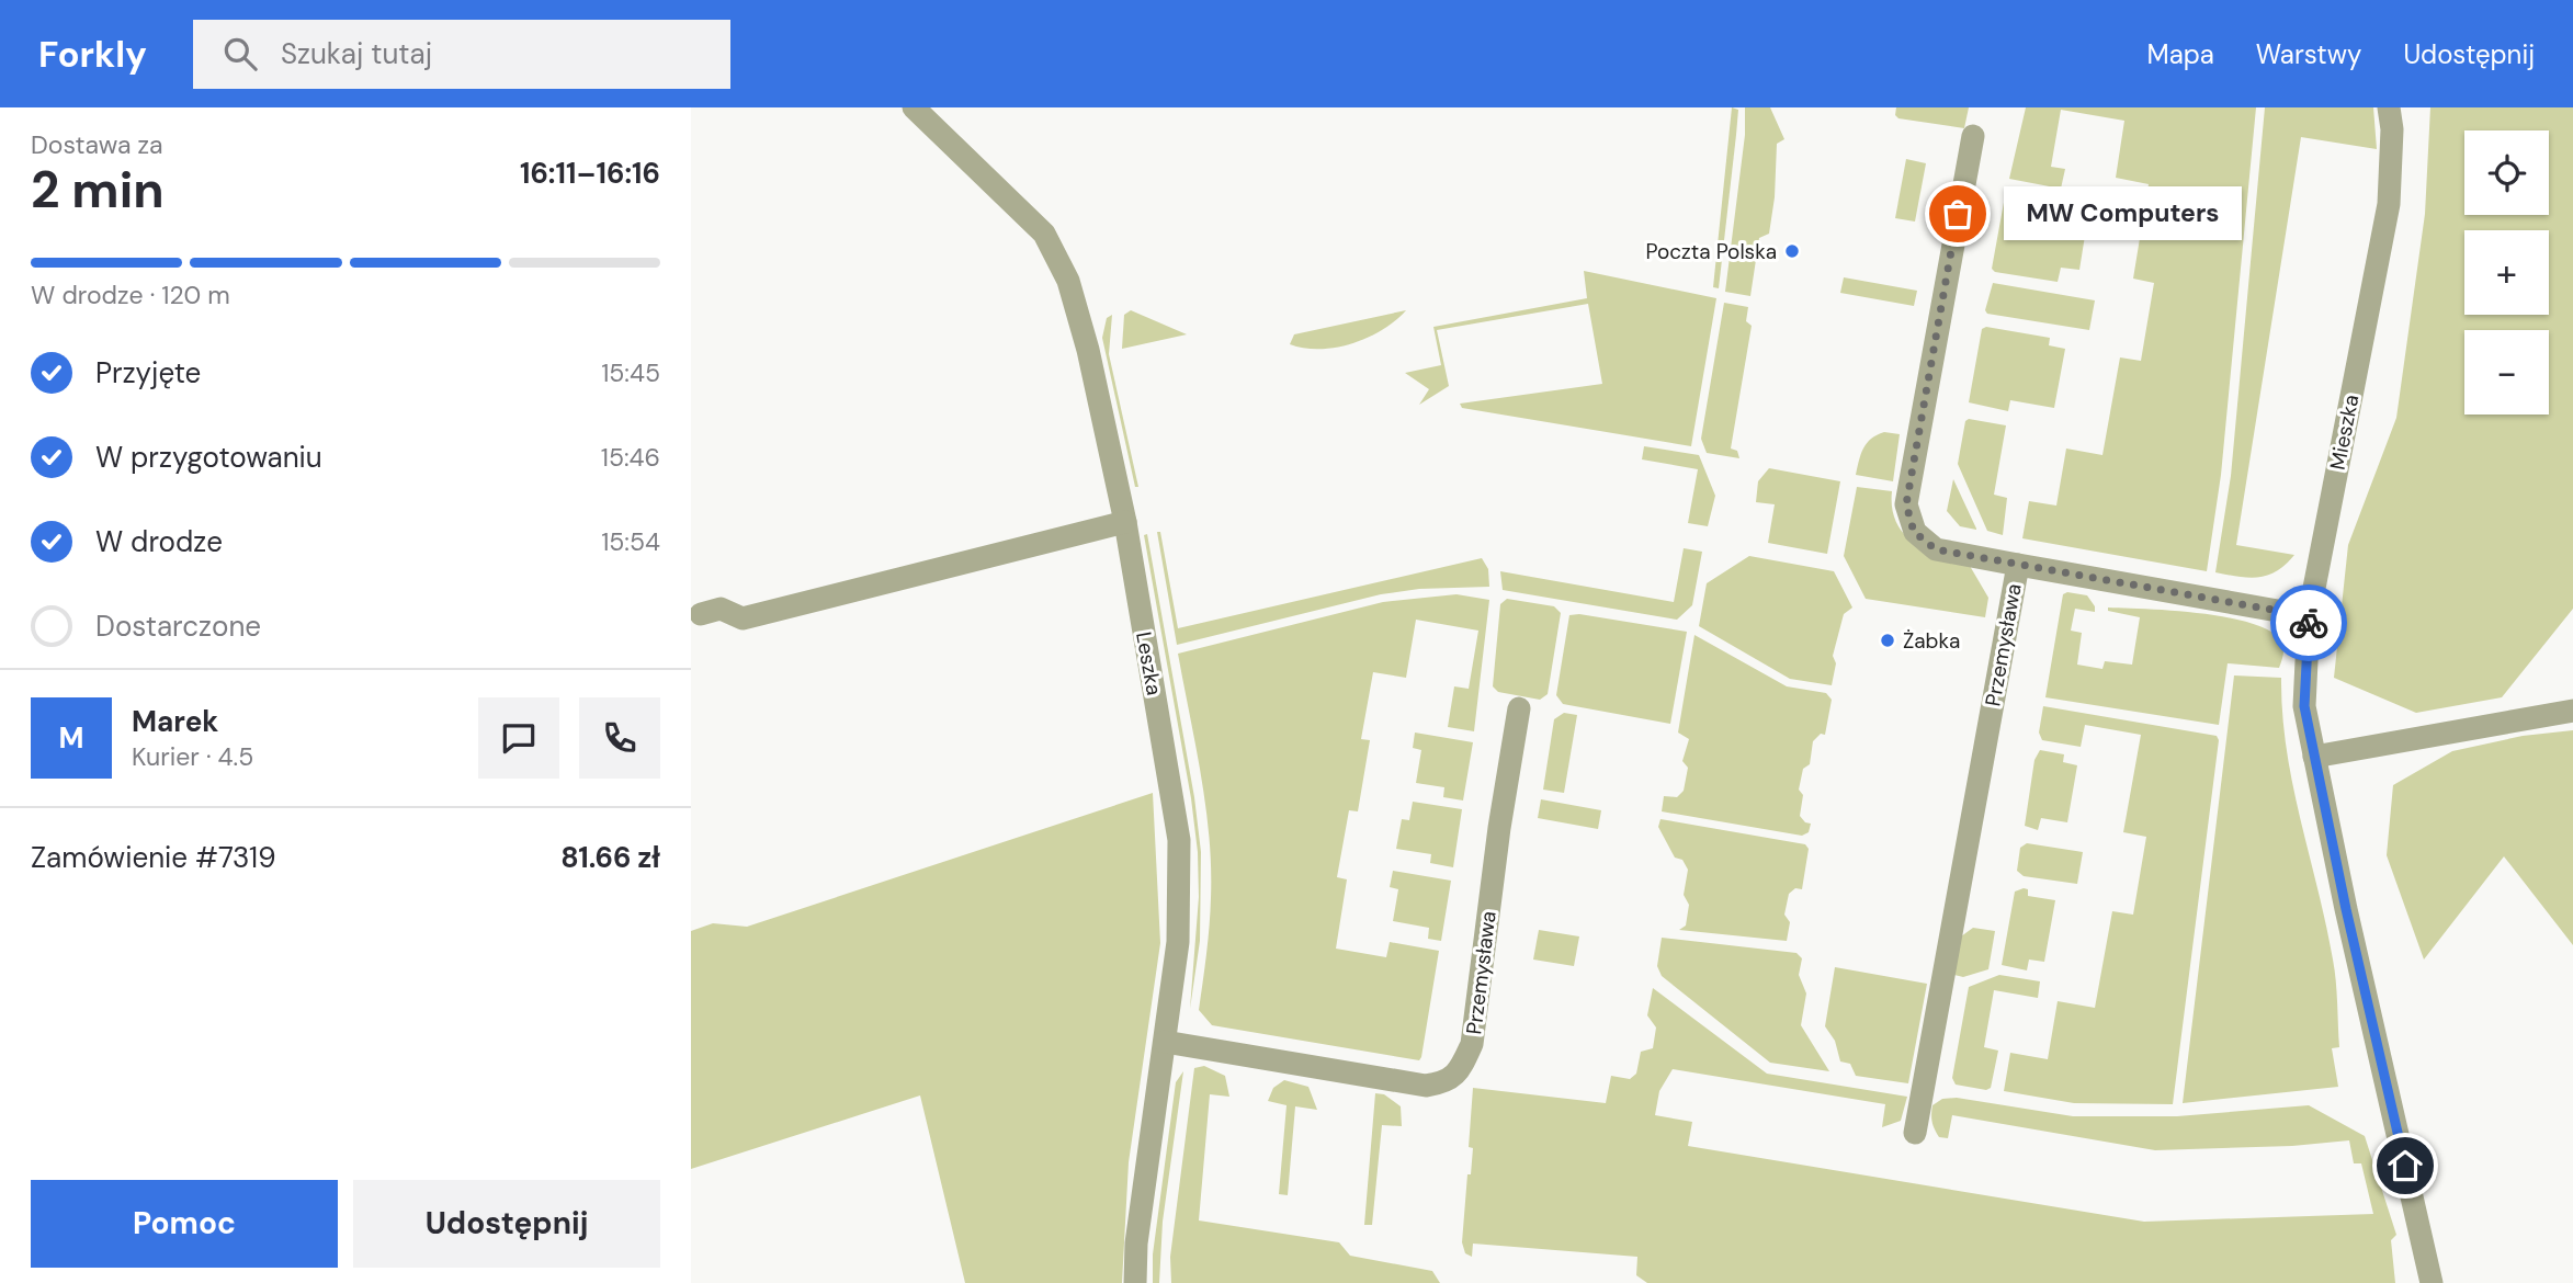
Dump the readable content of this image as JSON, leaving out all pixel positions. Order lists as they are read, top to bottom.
{
  "streets": {
    "street": ["Mieszka", "Przemysława", "Leszka"]
  },
  "crossings": [
    ["Mieszka", "Przemysława"],
    ["Przemysława", "Leszka"]
  ],
  "places": ["MW Computers", "Poczta Polska", "Żabka"],
  "page": {
    "header": "Forkly",
    "search": "Szukaj tutaj",
    "nav": ["Mapa", "Warstwy", "Udostępnij"],
    "heading": ["2 min", "Dostawa za", "16:11–16:16"],
    "panel": [
      "Marek",
      "Kurier · 4.5",
      "Zamówienie #7319",
      "81.66 zł"
    ],
    "map_buttons": ["+", "−"],
    "bubble": "MW Computers",
    "bar": "W drodze · 120 m",
    "list": [
      ["Przyjęte", "15:45"],
      ["W przygotowaniu", "15:46"],
      ["W drodze", "15:54"],
      "Dostarczone"
    ],
    "round": "M",
    "buttons": ["Pomoc", "Udostępnij"]
  }
}
